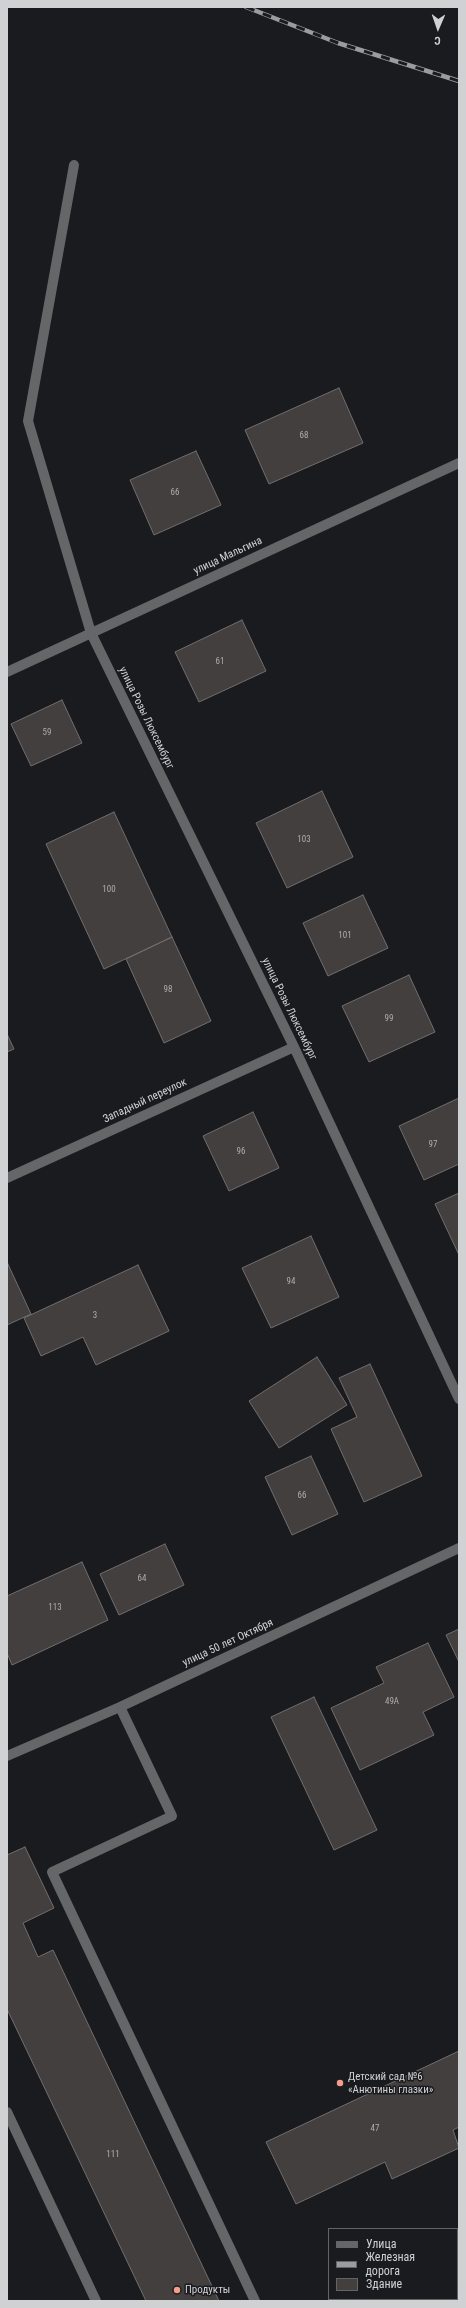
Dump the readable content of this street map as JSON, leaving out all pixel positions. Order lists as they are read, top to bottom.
{
  "streets": {
    "street": [
      "улица Мальгина",
      "улица Розы Люксембург",
      "Западный переулок",
      "улица 50 лет Октября"
    ]
  },
  "crossings": [
    ["улица Мальгина", "улица Розы Люксембург"],
    ["улица Розы Люксембург", "Западный переулок"]
  ],
  "places": ["Детский сад №6 «Анютины глазки»", "Продукты"],
  "house_numbers": [
    "68",
    "66",
    "61",
    "59",
    "103",
    "100",
    "101",
    "98",
    "99",
    "97",
    "96",
    "94",
    "3",
    "66",
    "64",
    "113",
    "49А",
    "47",
    "111"
  ],
  "legend": ["Улица", "Железная дорога", "Здание"],
  "north": "bottom"
}
